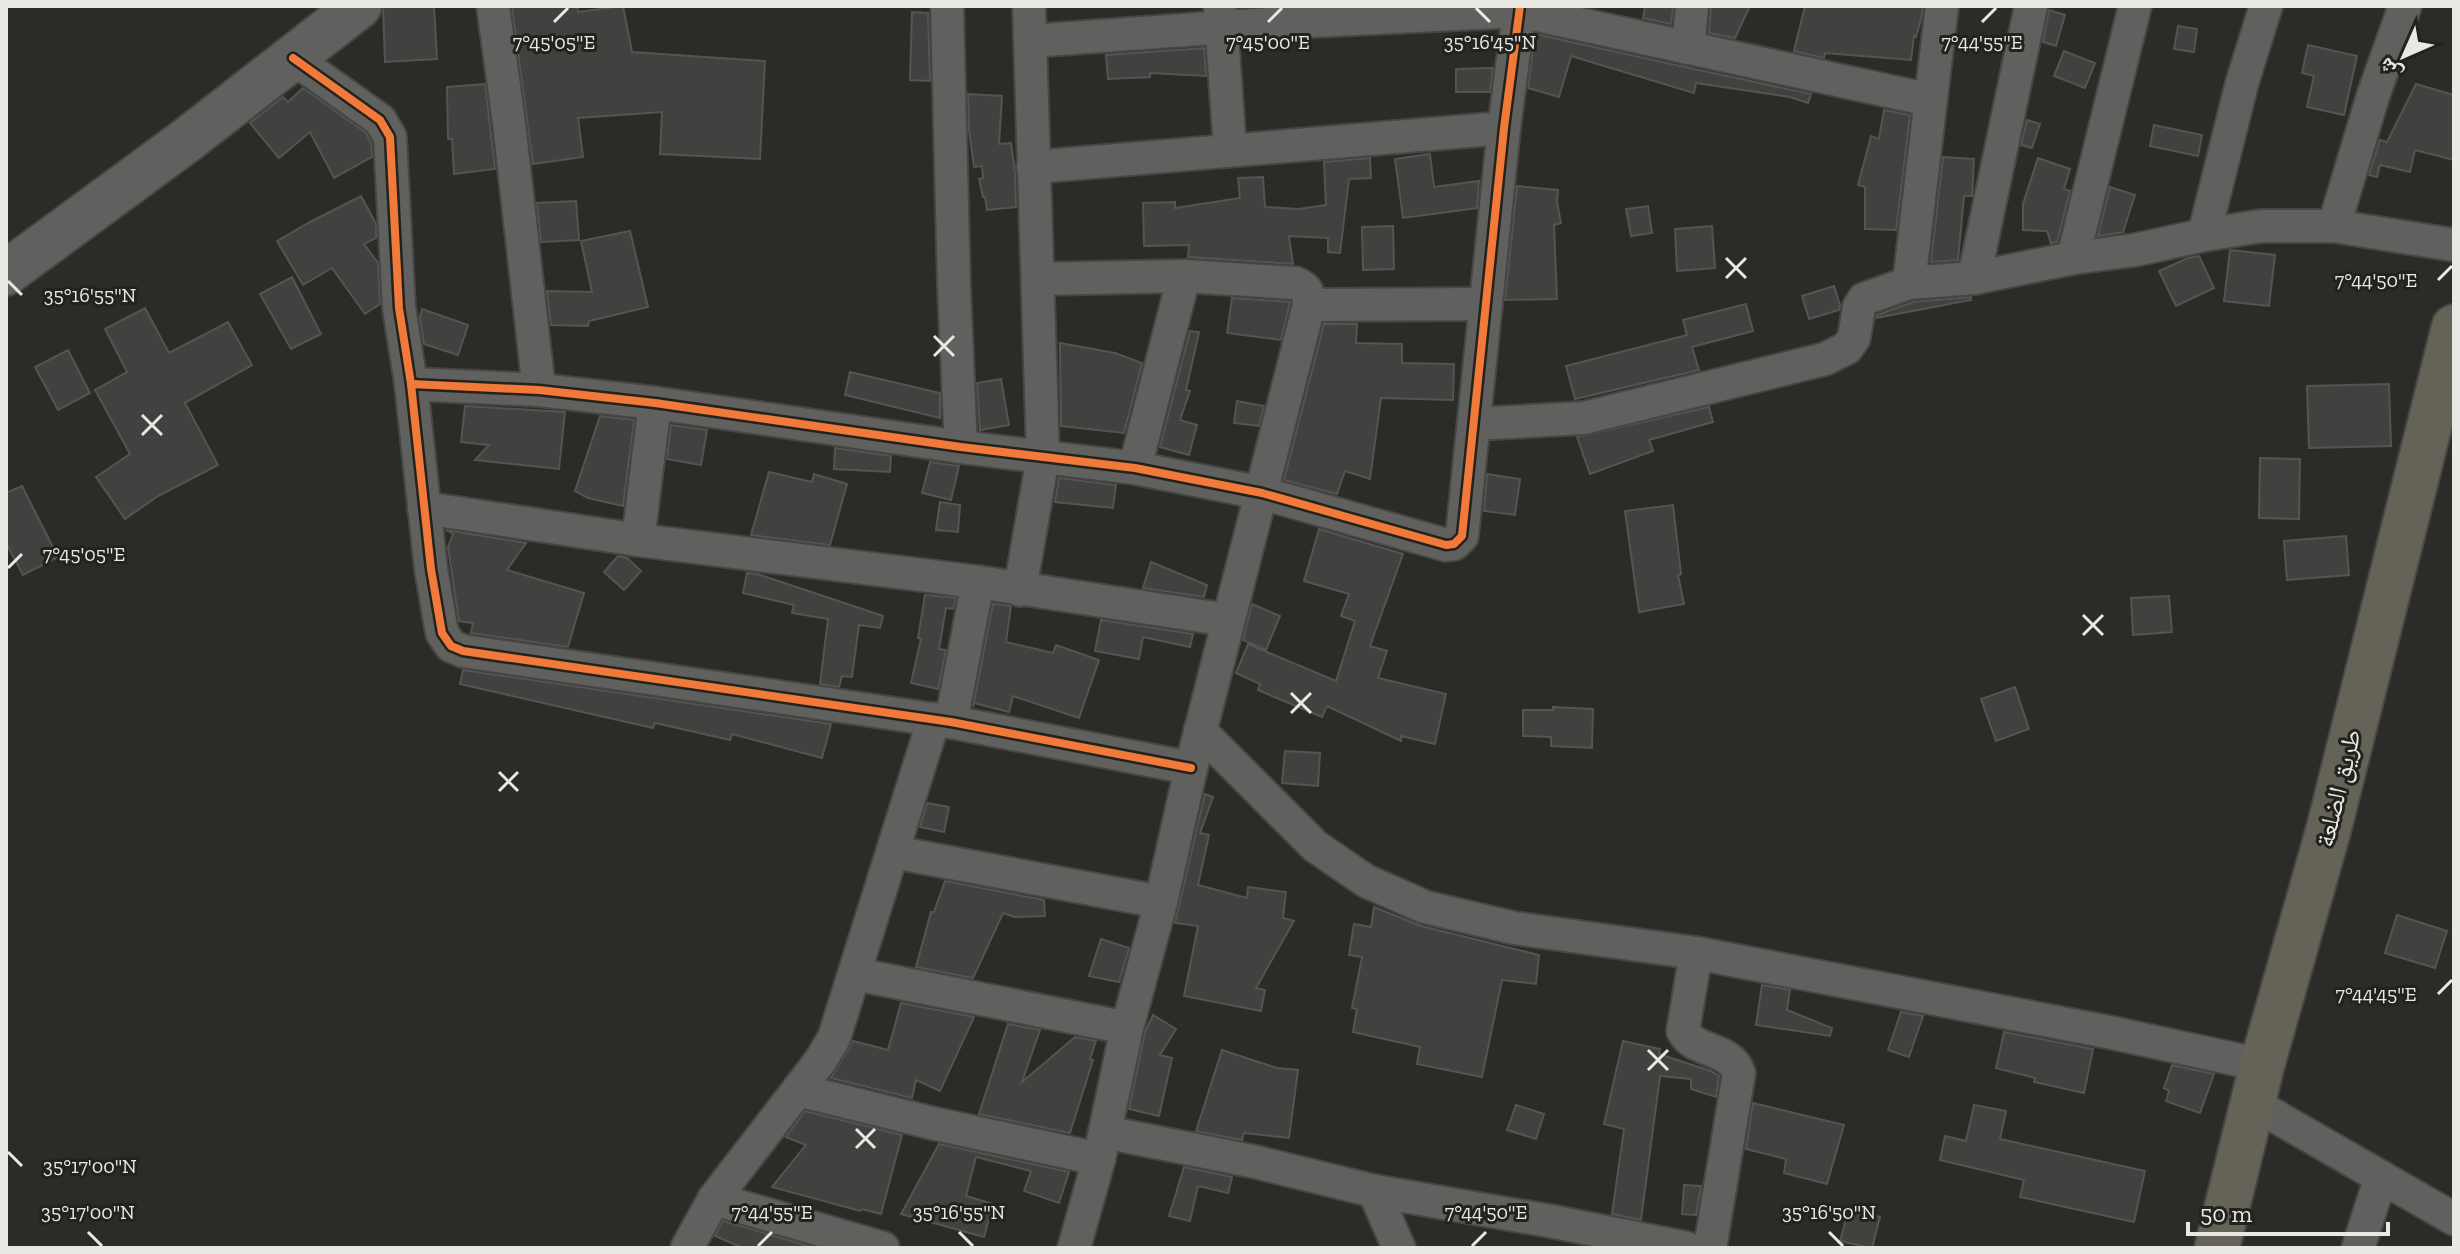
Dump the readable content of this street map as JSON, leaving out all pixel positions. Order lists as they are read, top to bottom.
{
  "streets": {
    "main road": ["طريق الضلعة"]
  },
  "scale_bar": "50 m",
  "north": "bottom left",
  "coordinates": [
    "7°45'05\"E",
    "7°45'00\"E",
    "35°16'45\"N",
    "7°44'55\"E",
    "7°44'50\"E",
    "35°16'55\"N",
    "7°44'45\"E",
    "35°17'00\"N",
    "35°16'50\"N"
  ]
}
